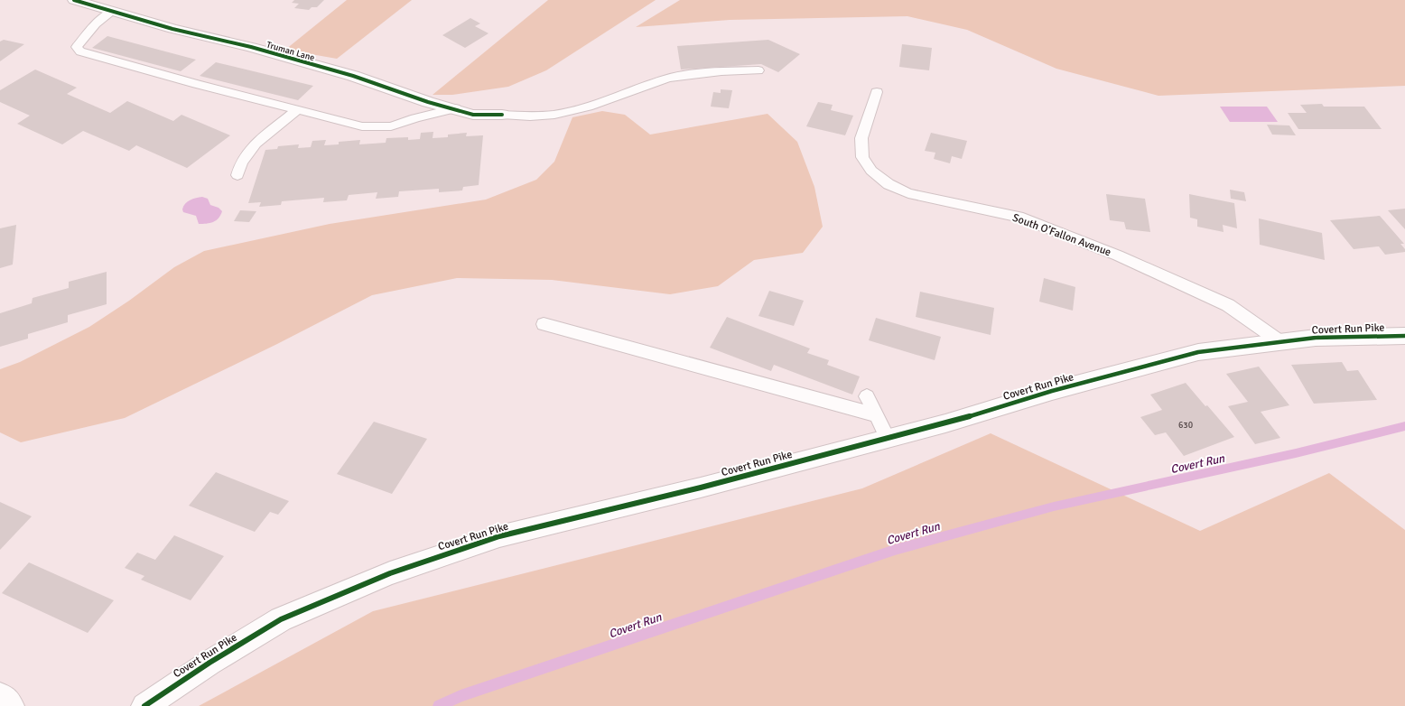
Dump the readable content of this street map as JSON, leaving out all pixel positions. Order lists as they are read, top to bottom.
{
  "streets": {
    "street": ["Truman Lane", "Covert Run Pike"],
    "lane": ["South O’Fallon Avenue"]
  },
  "crossings": [
    ["South O’Fallon Avenue", "Covert Run Pike"]
  ],
  "water": ["Covert Run"],
  "house_numbers": ["630"]
}
